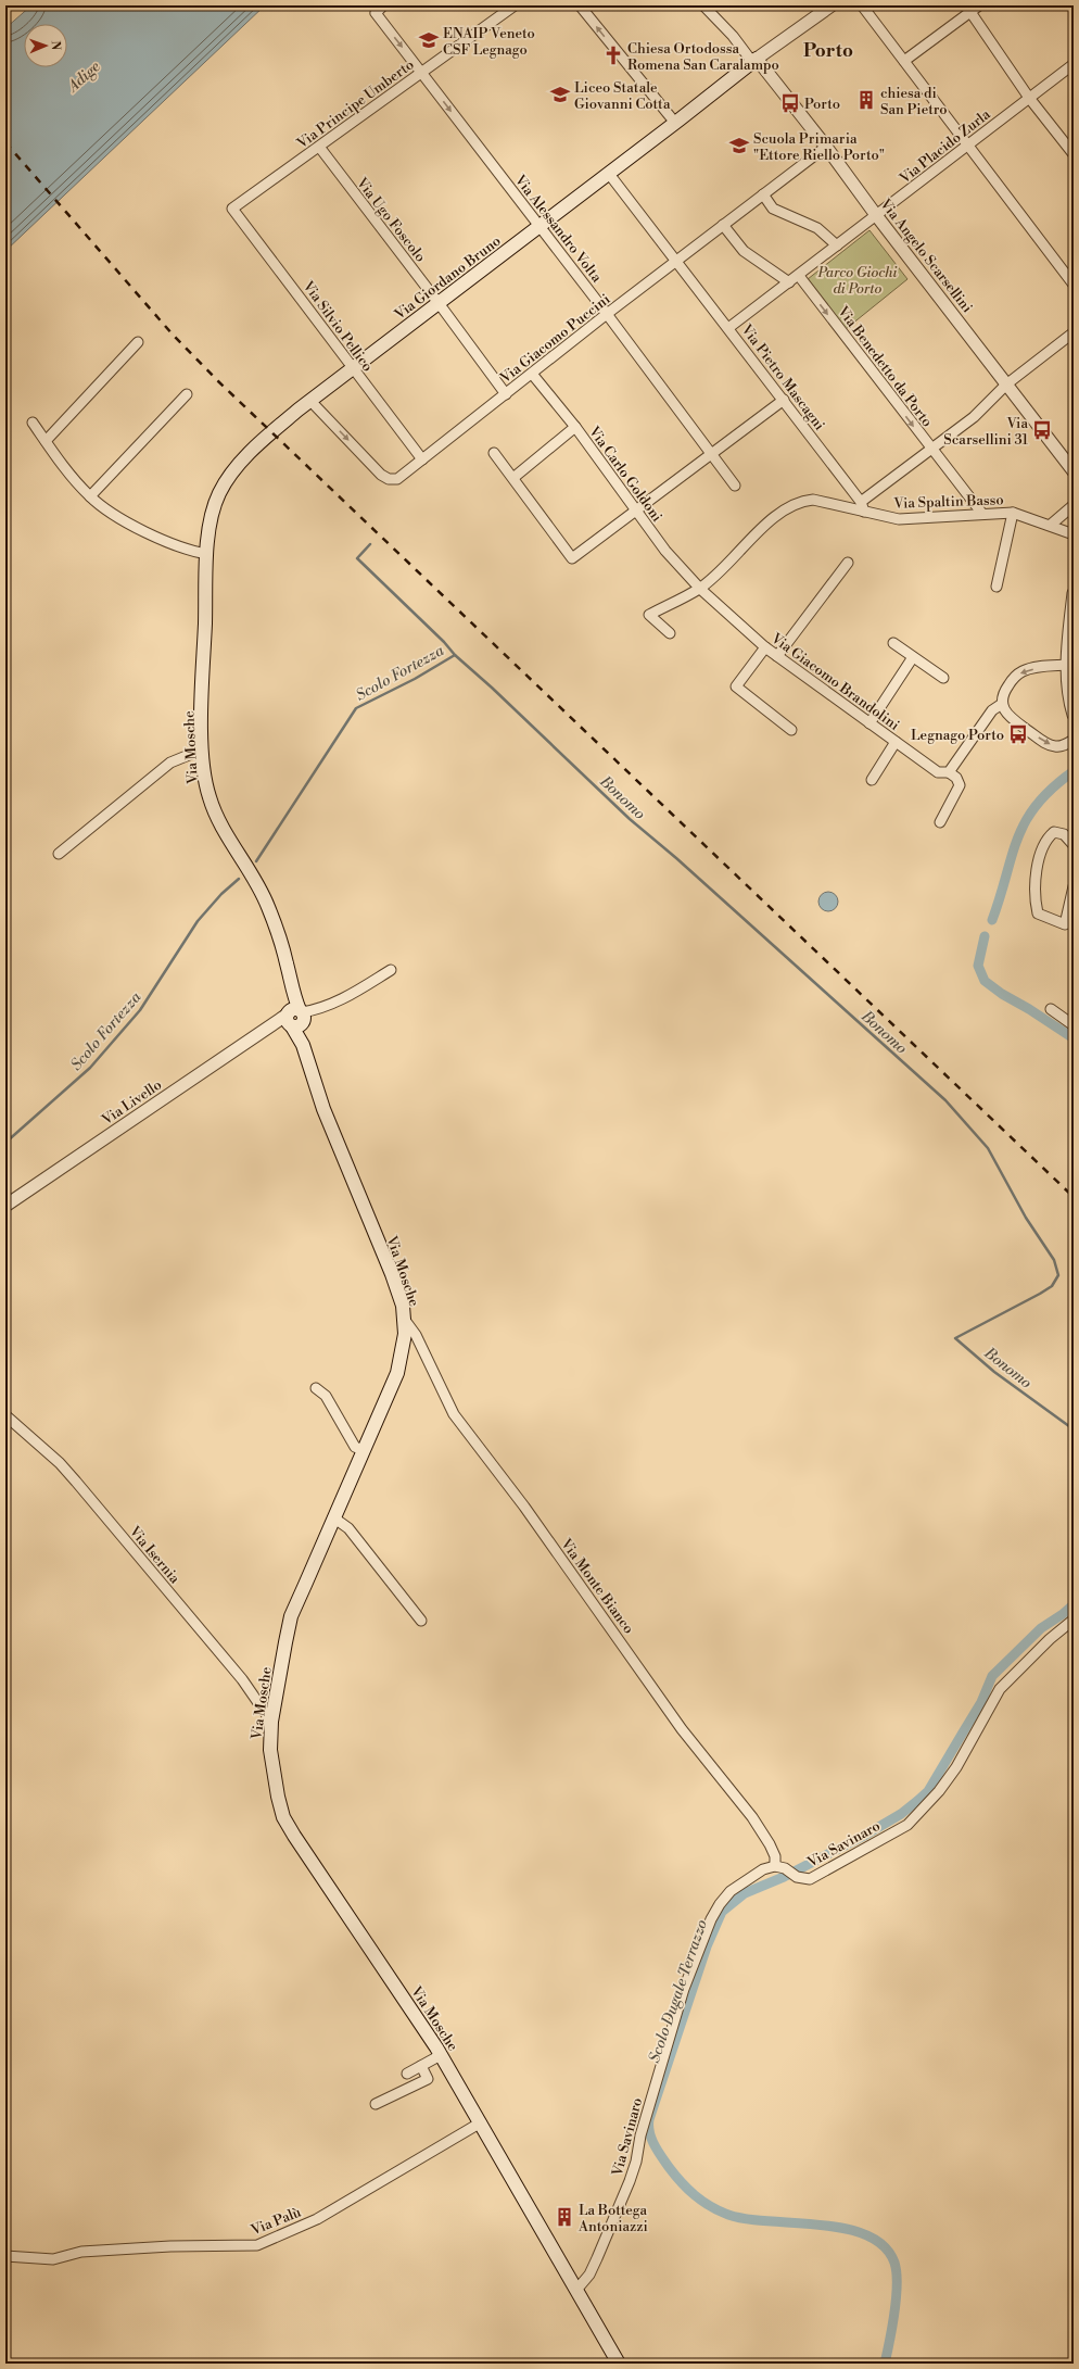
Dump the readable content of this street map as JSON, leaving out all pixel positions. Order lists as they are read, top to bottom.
{
  "streets": {
    "main road": ["Via Giordano Bruno", "Via Mosche"],
    "street": [
      "Via Principe Umberto",
      "Via Placido Zurla",
      "Via Ugo Foscolo",
      "Via Alessandro Volta",
      "Via Angelo Scarsellini",
      "Via Silvio Pellico",
      "Via Giacomo Puccini",
      "Via Benedetto da Porto",
      "Via Pietro Mascagni",
      "Via Carlo Goldoni",
      "Via Spaltin Basso",
      "Via Giacomo Brandolini",
      "Via Livello",
      "Via Isernia",
      "Via Monte Bianco",
      "Via Savinaro",
      "Via Palù"
    ]
  },
  "crossings": [
    ["Via Principe Umberto", "Via Ugo Foscolo"],
    ["Via Principe Umberto", "Via Alessandro Volta"],
    ["Via Principe Umberto", "Via Silvio Pellico"],
    ["Via Placido Zurla", "Via Angelo Scarsellini"],
    ["Via Placido Zurla", "Via Benedetto da Porto"],
    ["Via Placido Zurla", "Via Pietro Mascagni"],
    ["Via Ugo Foscolo", "Via Giordano Bruno"],
    ["Via Ugo Foscolo", "Via Giacomo Puccini"],
    ["Via Alessandro Volta", "Via Giordano Bruno"],
    ["Via Alessandro Volta", "Via Giacomo Puccini"],
    ["Via Angelo Scarsellini", "Via Giordano Bruno"],
    ["Via Angelo Scarsellini", "Via Giacomo Puccini"],
    ["Via Giordano Bruno", "Via Silvio Pellico"],
    ["Via Giordano Bruno", "Via Giacomo Puccini"],
    ["Via Giordano Bruno", "Via Pietro Mascagni"],
    ["Via Giordano Bruno", "Via Mosche"],
    ["Via Silvio Pellico", "Via Giacomo Puccini"],
    ["Via Giacomo Puccini", "Via Pietro Mascagni"],
    ["Via Giacomo Puccini", "Via Carlo Goldoni"],
    ["Via Benedetto da Porto", "Via Spaltin Basso"],
    ["Via Pietro Mascagni", "Via Spaltin Basso"],
    ["Via Carlo Goldoni", "Via Spaltin Basso"],
    ["Via Carlo Goldoni", "Via Giacomo Brandolini"],
    ["Via Spaltin Basso", "Via Giacomo Brandolini"],
    ["Via Mosche", "Via Livello"],
    ["Via Mosche", "Via Isernia"],
    ["Via Mosche", "Via Monte Bianco"],
    ["Via Mosche", "Via Savinaro"],
    ["Via Mosche", "Via Palù"],
    ["Via Monte Bianco", "Via Savinaro"]
  ],
  "one_way": ["Via Alessandro Volta", "Via Benedetto da Porto"],
  "districts": ["Porto"],
  "water": [
    "Adige",
    "Scolo Fortezza",
    "Bonomo",
    "Scolo Dugale Terrazzo"
  ],
  "parks": ["Parco Giochi di Porto"],
  "places": {
    "school or university": ["ENAIP Veneto CSF Legnago", "Liceo Statale Giovanni Cotta", "Scuola Primaria \"Ettore Riello Porto\""],
    "church": ["Chiesa Ortodossa Romena San Caralampo"],
    "building": ["chiesa di San Pietro", "La Bottega Antoniazzi"],
    "bus stop": ["Porto", "Via Scarsellini 31", "Legnago Porto"]
  },
  "north": "right"
}
